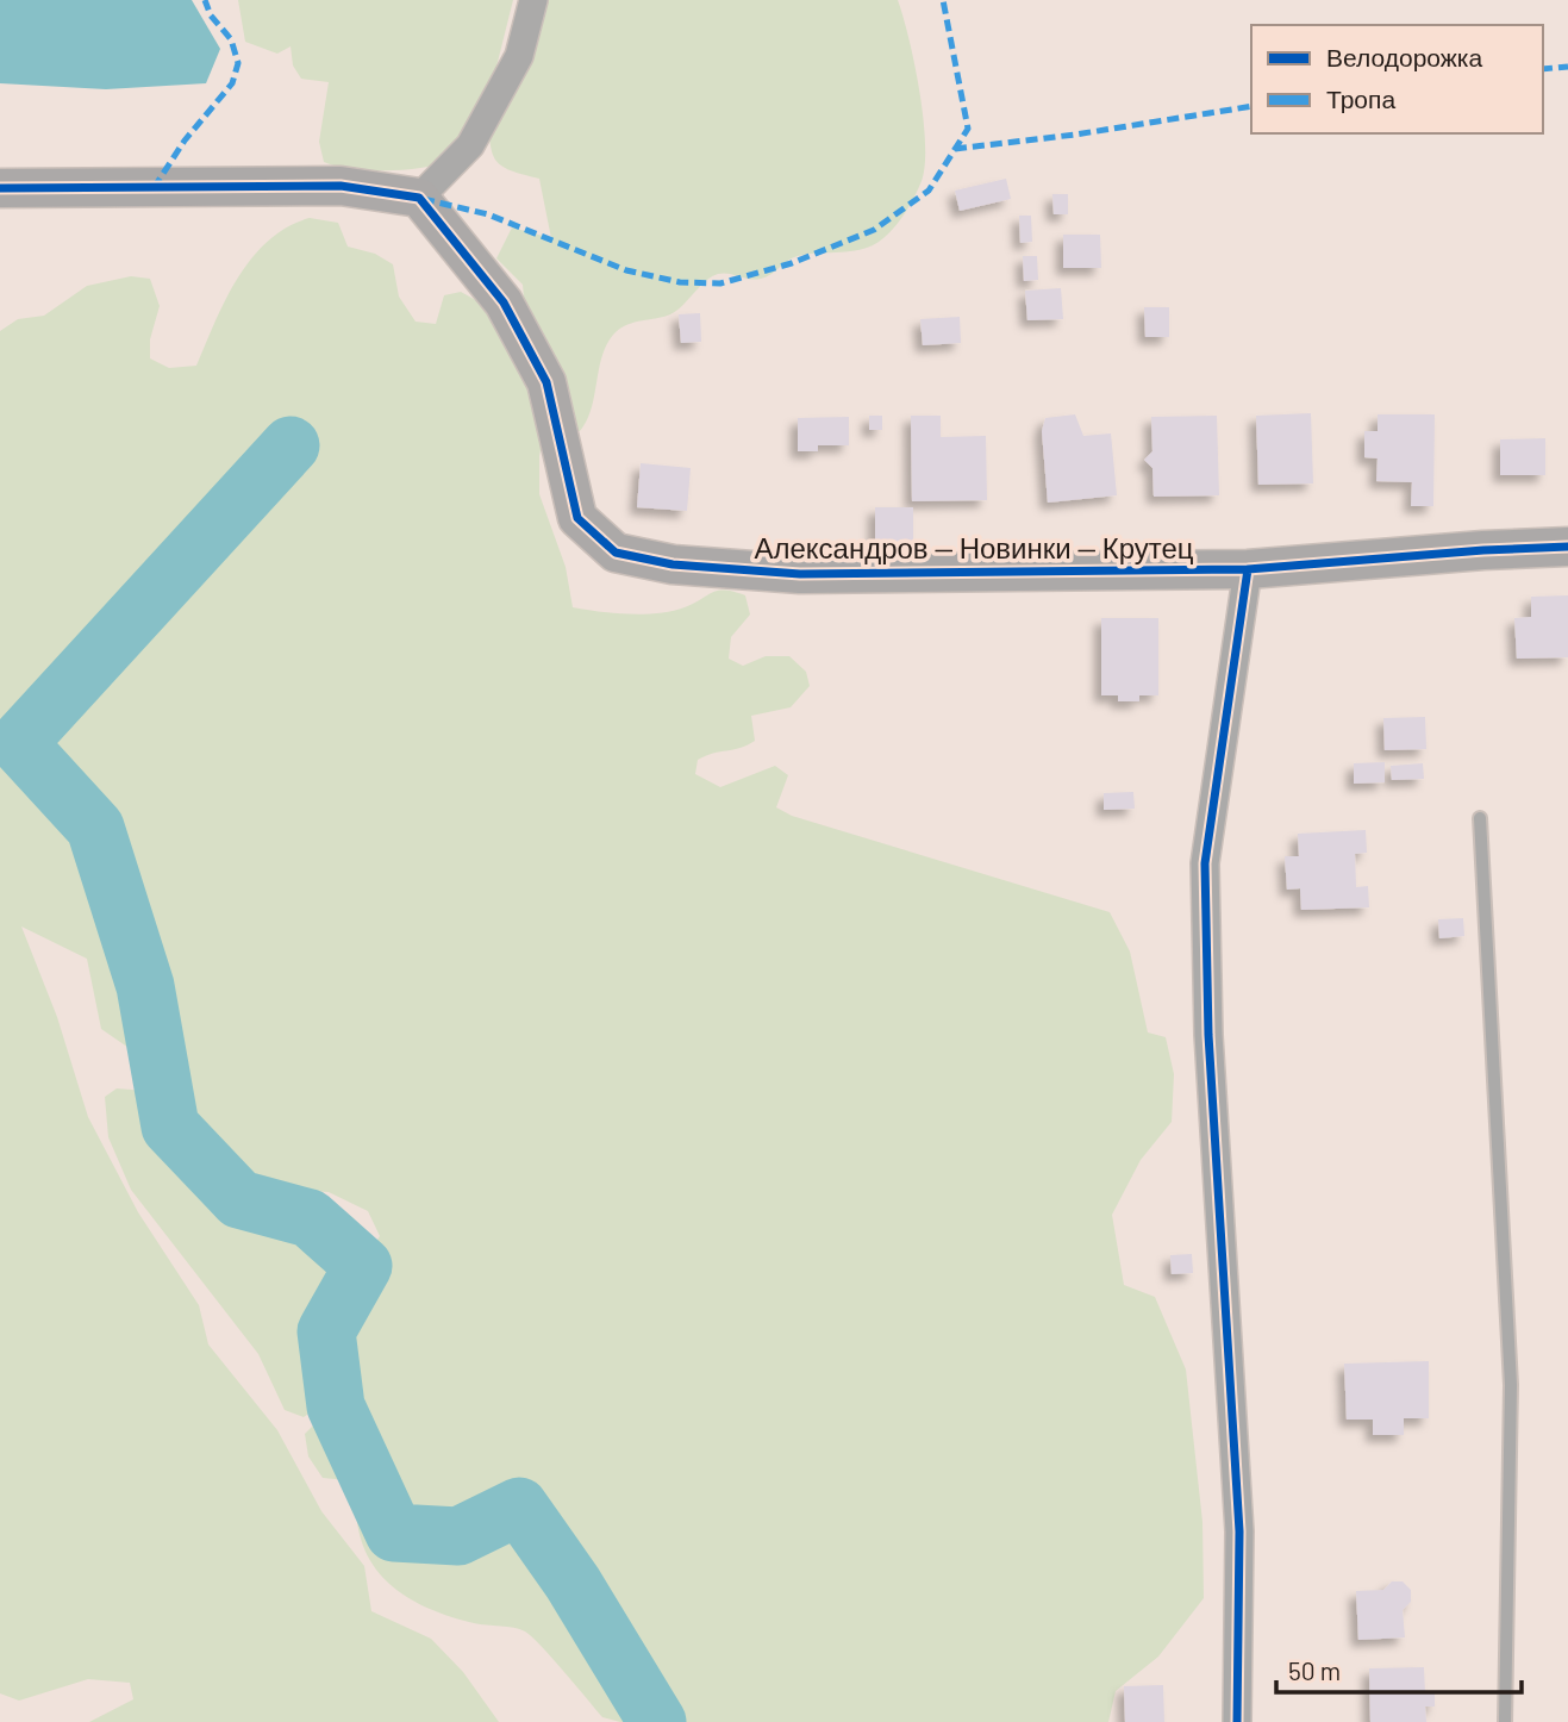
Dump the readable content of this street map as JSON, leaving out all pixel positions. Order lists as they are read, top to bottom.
{
  "streets": {
    "street": ["Александров — Новинки — Крутец"]
  },
  "legend": ["Велодорожка", "Тропа"],
  "scale_bar": "50 m"
}
